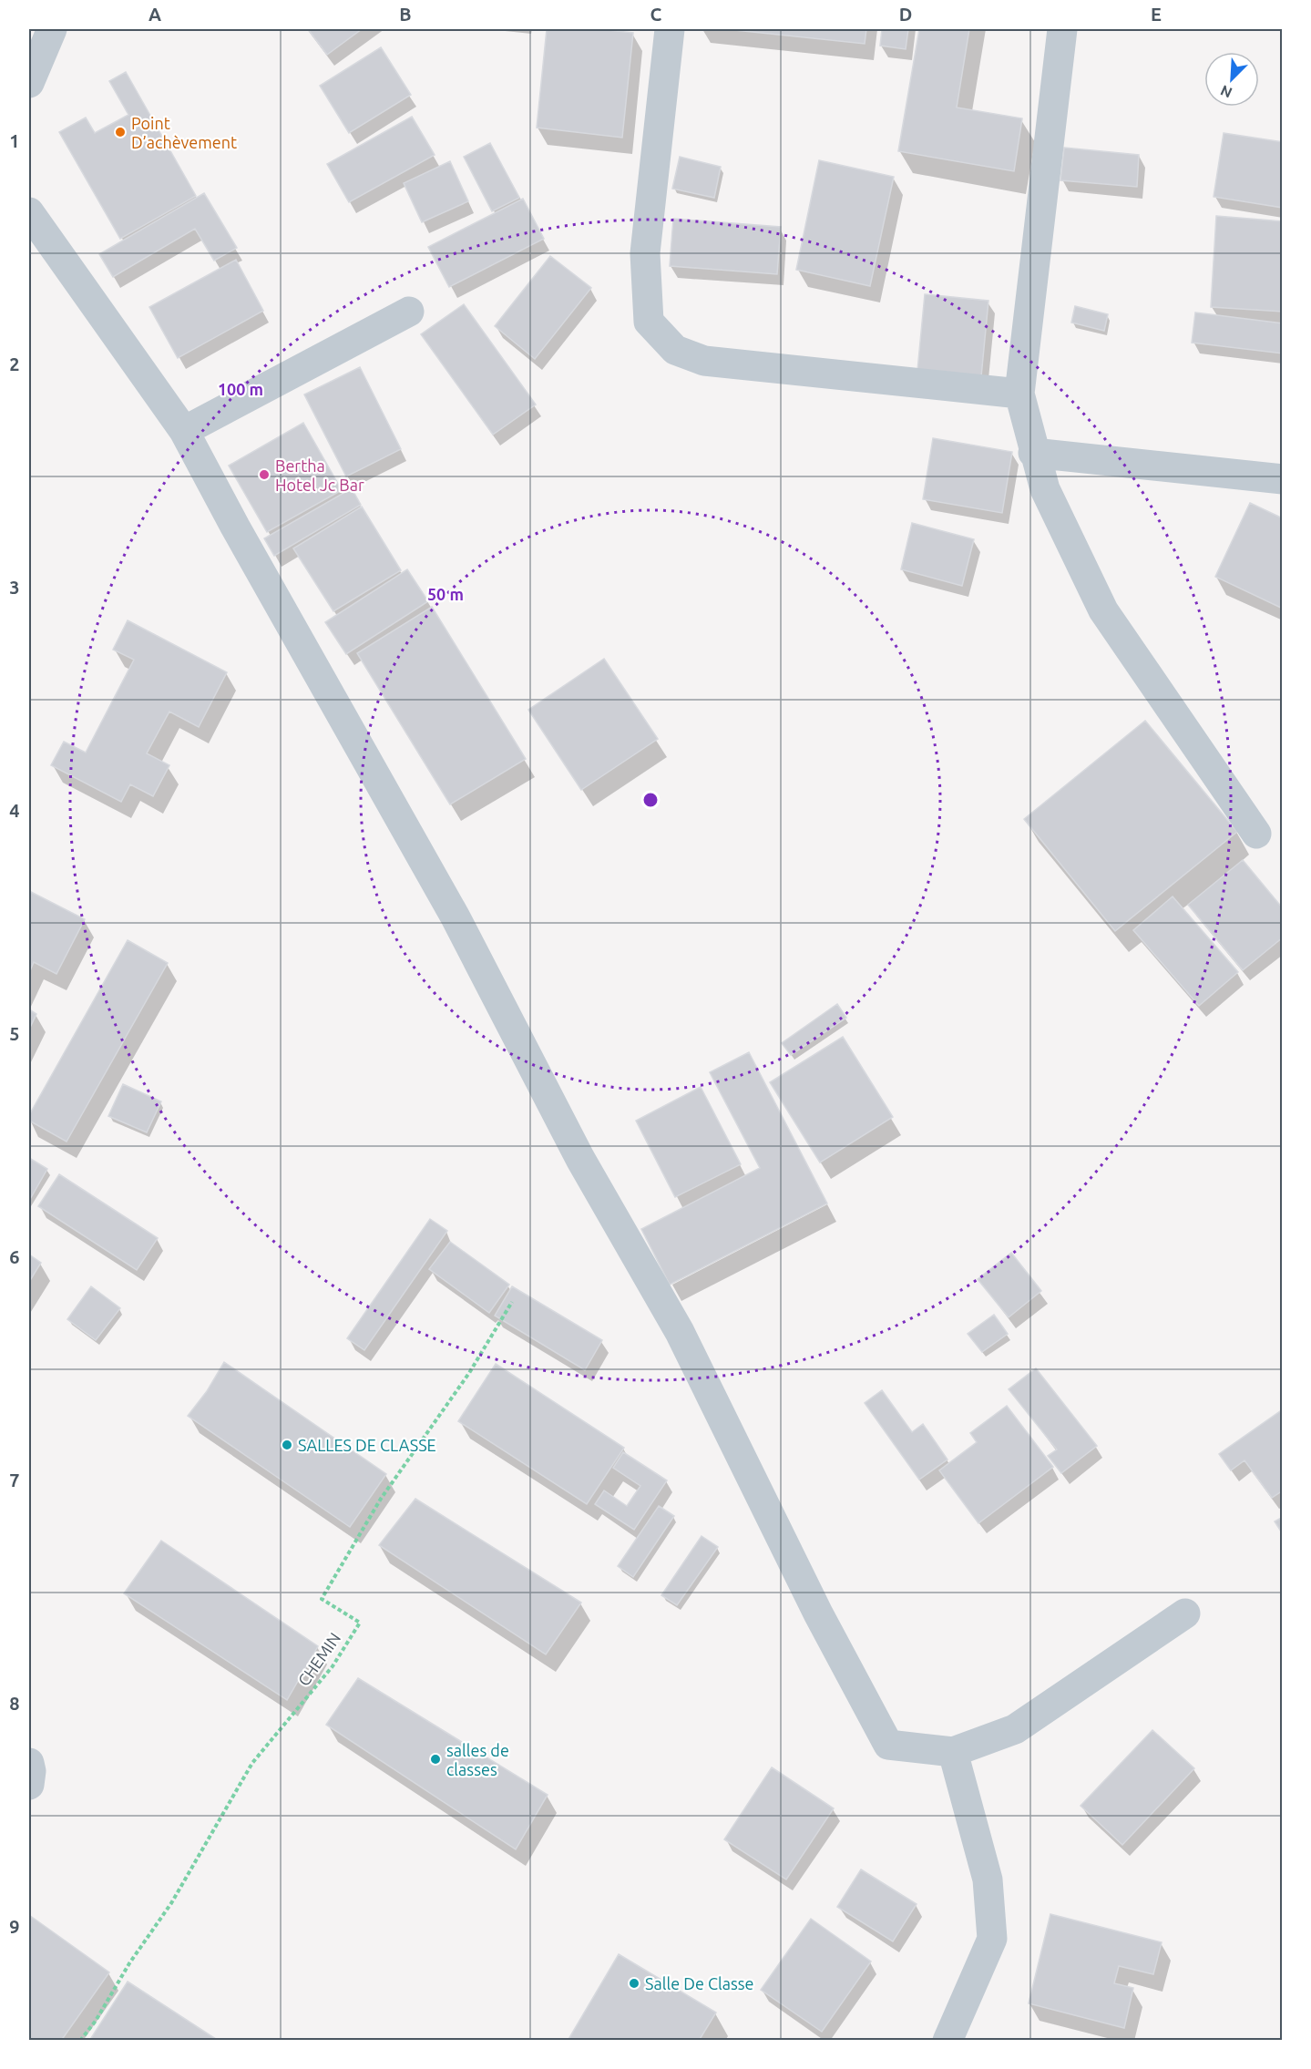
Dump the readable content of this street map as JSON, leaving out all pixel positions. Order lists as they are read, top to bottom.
{
  "streets": {
    "path": ["CHEMIN"]
  },
  "places": [
    "Point D’achèvement",
    "Bertha Hotel Jc Bar",
    "SALLES DE CLASSE",
    "salles de classes",
    "Salle De Classe"
  ],
  "north": "bottom left",
  "grid": {
    "columns": [
      "A",
      "B",
      "C",
      "D",
      "E"
    ],
    "rows": [
      "1",
      "2",
      "3",
      "4",
      "5",
      "6",
      "7",
      "8",
      "9"
    ]
  },
  "rings": ["100 m", "50 m"]
}
